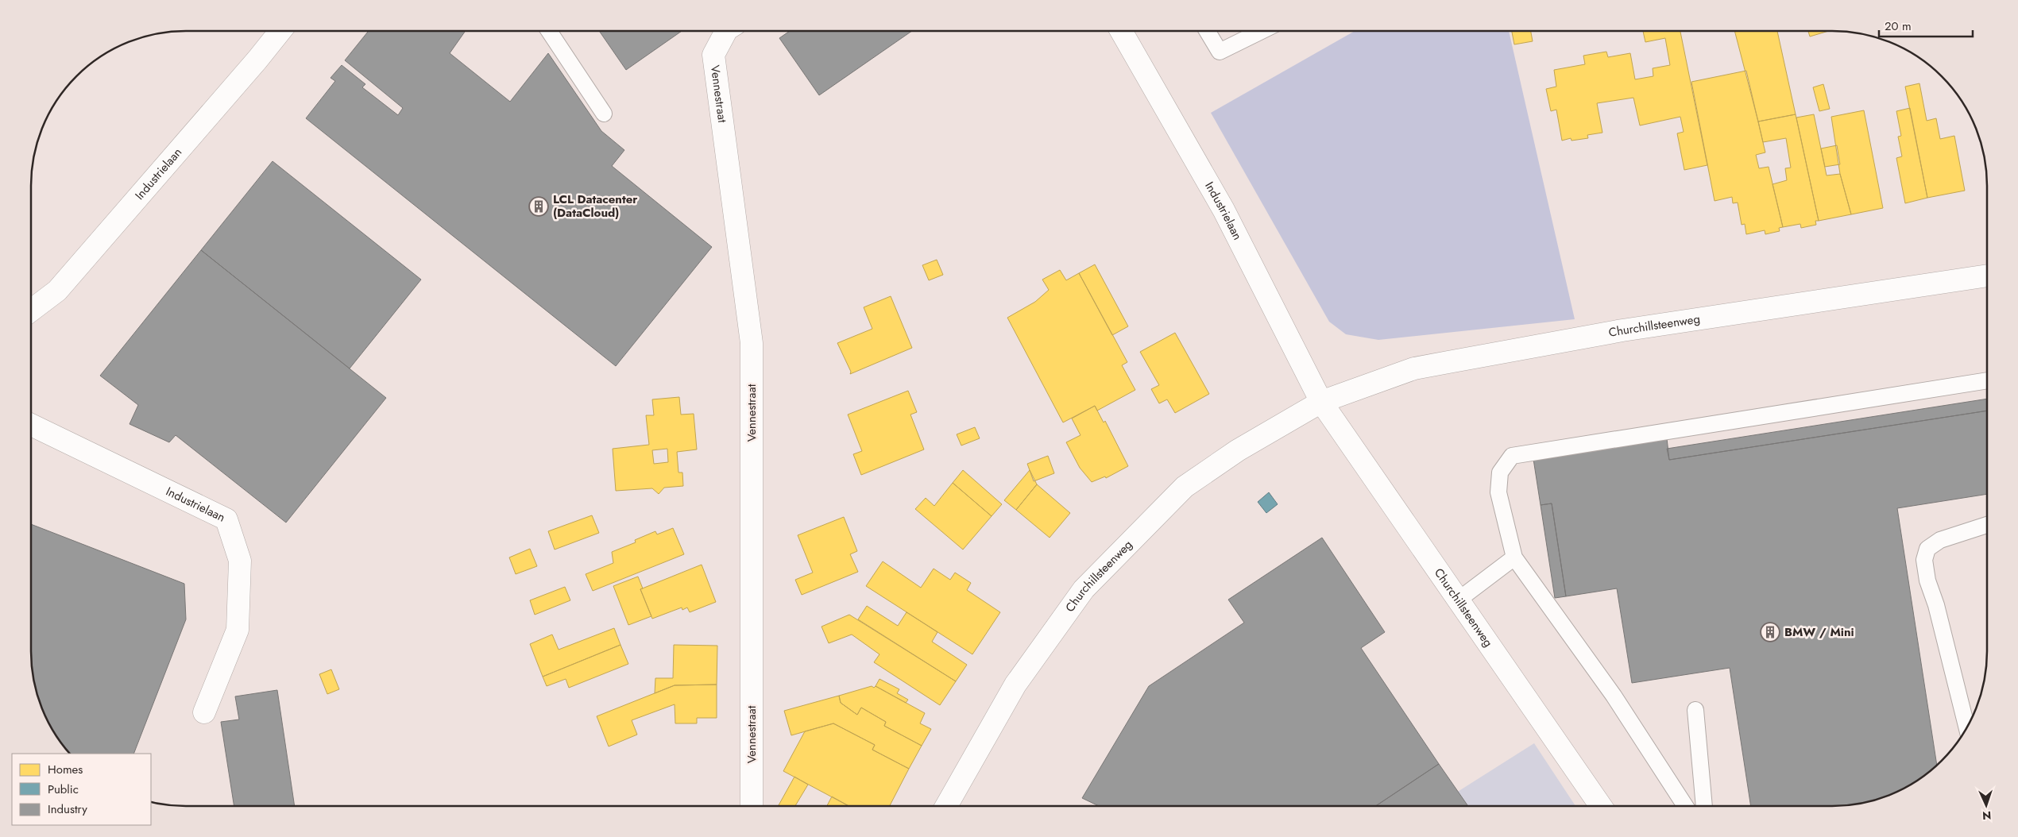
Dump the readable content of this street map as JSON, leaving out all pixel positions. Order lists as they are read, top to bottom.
{
  "streets": {
    "street": ["Vennestraat", "Industrielaan", "Churchillsteenweg"]
  },
  "crossings": [
    ["Industrielaan", "Churchillsteenweg"]
  ],
  "places": {
    "building": ["LCL Datacenter (DataCloud)", "BMW / Mini"]
  },
  "legend": ["Homes", "Public", "Industry"],
  "scale_bar": "20 m",
  "north": "bottom"
}
